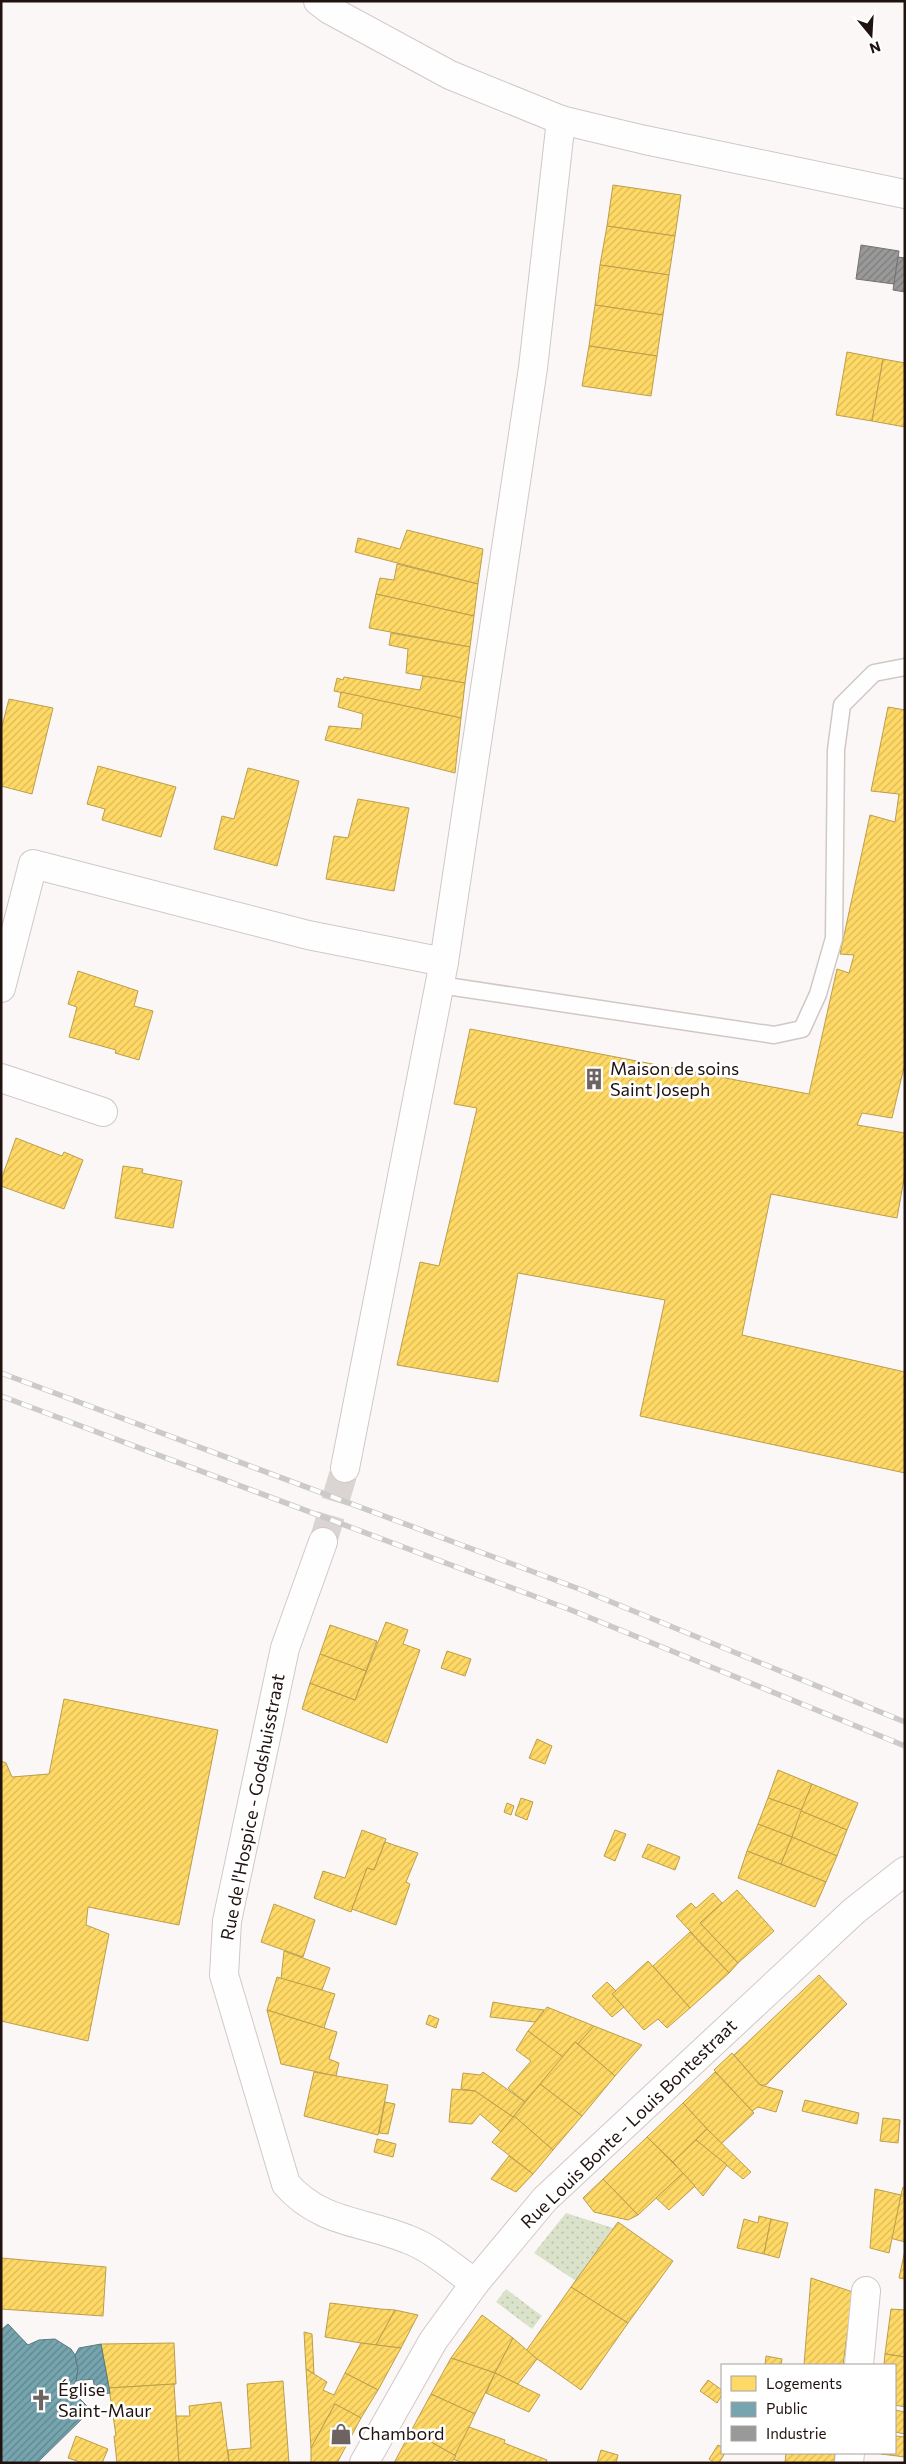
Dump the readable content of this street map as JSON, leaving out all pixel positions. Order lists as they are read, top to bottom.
{
  "streets": {
    "street": ["Rue de l'Hospice - Godshuisstraat", "Rue Louis Bonte - Louis Bontestraat"]
  },
  "crossings": [
    ["Rue de l'Hospice - Godshuisstraat", "Rue Louis Bonte - Louis Bontestraat"]
  ],
  "places": {
    "building": ["Maison de soins Saint Joseph"],
    "church": ["Église Saint-Maur"],
    "shop": ["Chambord"]
  },
  "legend": ["Logements", "Public", "Industrie"],
  "north": "bottom"
}
